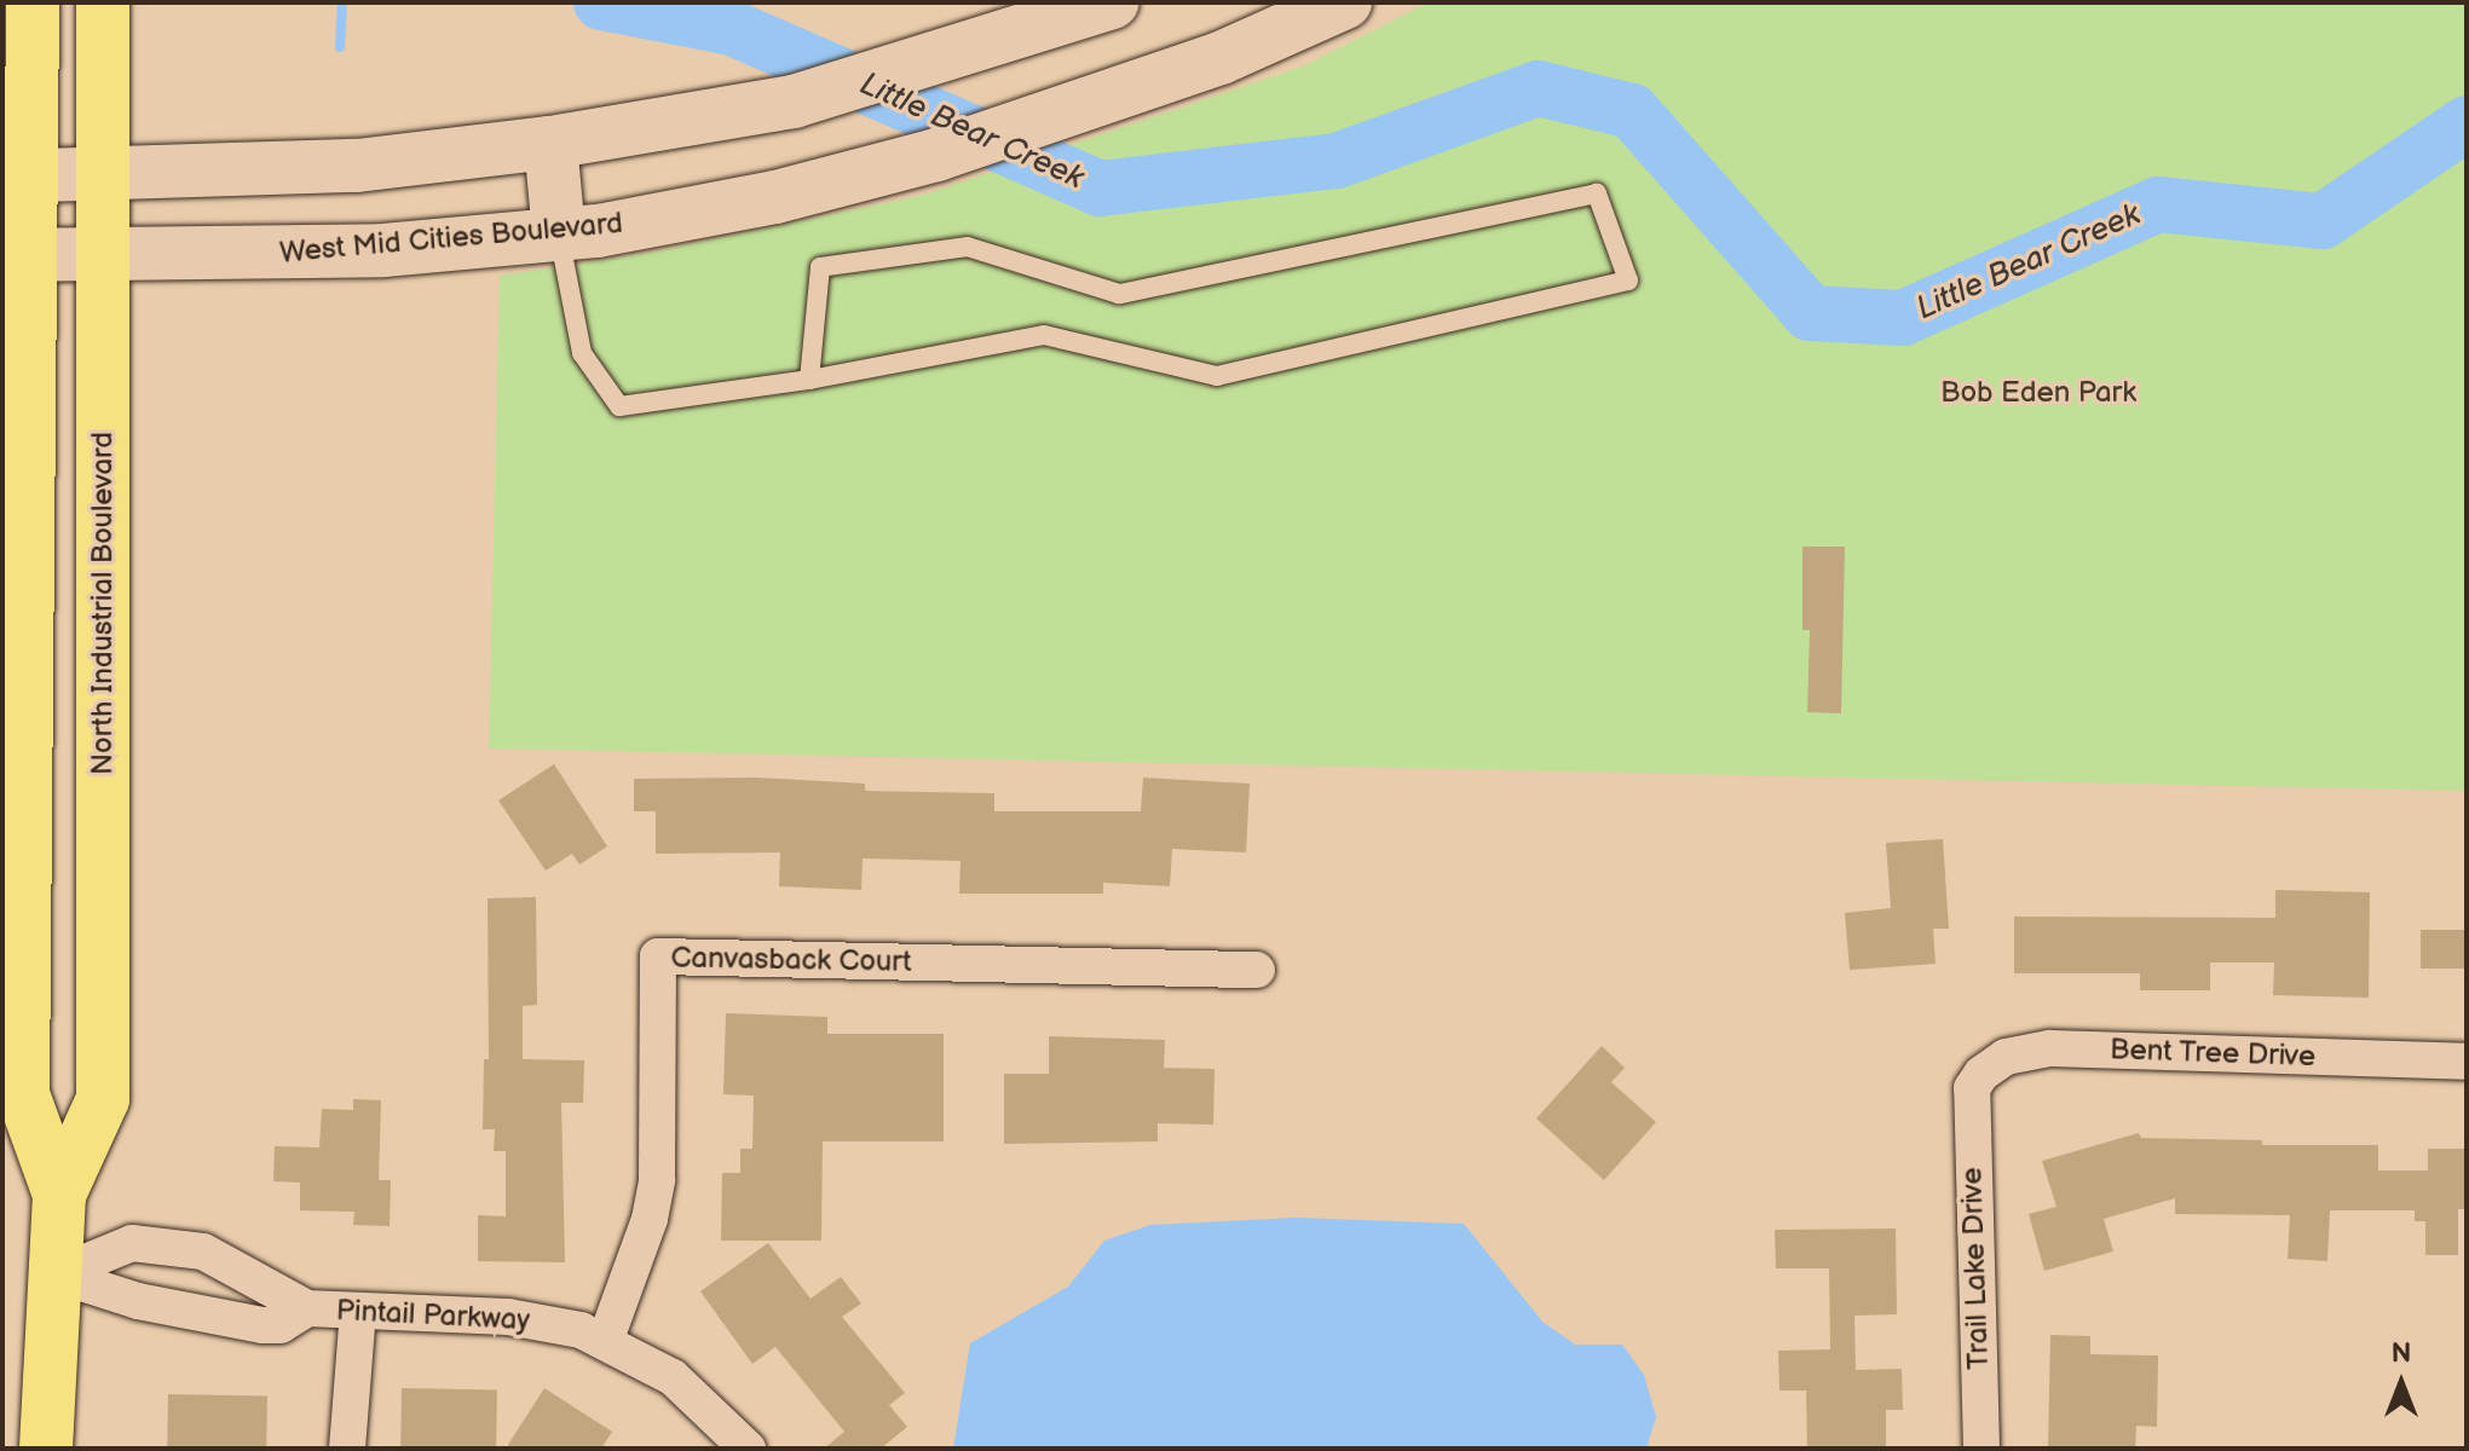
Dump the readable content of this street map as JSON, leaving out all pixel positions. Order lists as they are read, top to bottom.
{
  "streets": {
    "main road": ["West Mid Cities Boulevard", "North Industrial Boulevard"],
    "street": [
      "Canvasback Court",
      "Bent Tree Drive",
      "Trail Lake Drive",
      "Pintail Parkway"
    ]
  },
  "crossings": [
    ["West Mid Cities Boulevard", "North Industrial Boulevard"],
    ["North Industrial Boulevard", "Pintail Parkway"],
    ["Canvasback Court", "Pintail Parkway"],
    ["Bent Tree Drive", "Trail Lake Drive"]
  ],
  "water": ["Little Bear Creek"],
  "parks": ["Bob Eden Park"],
  "north": "top"
}
